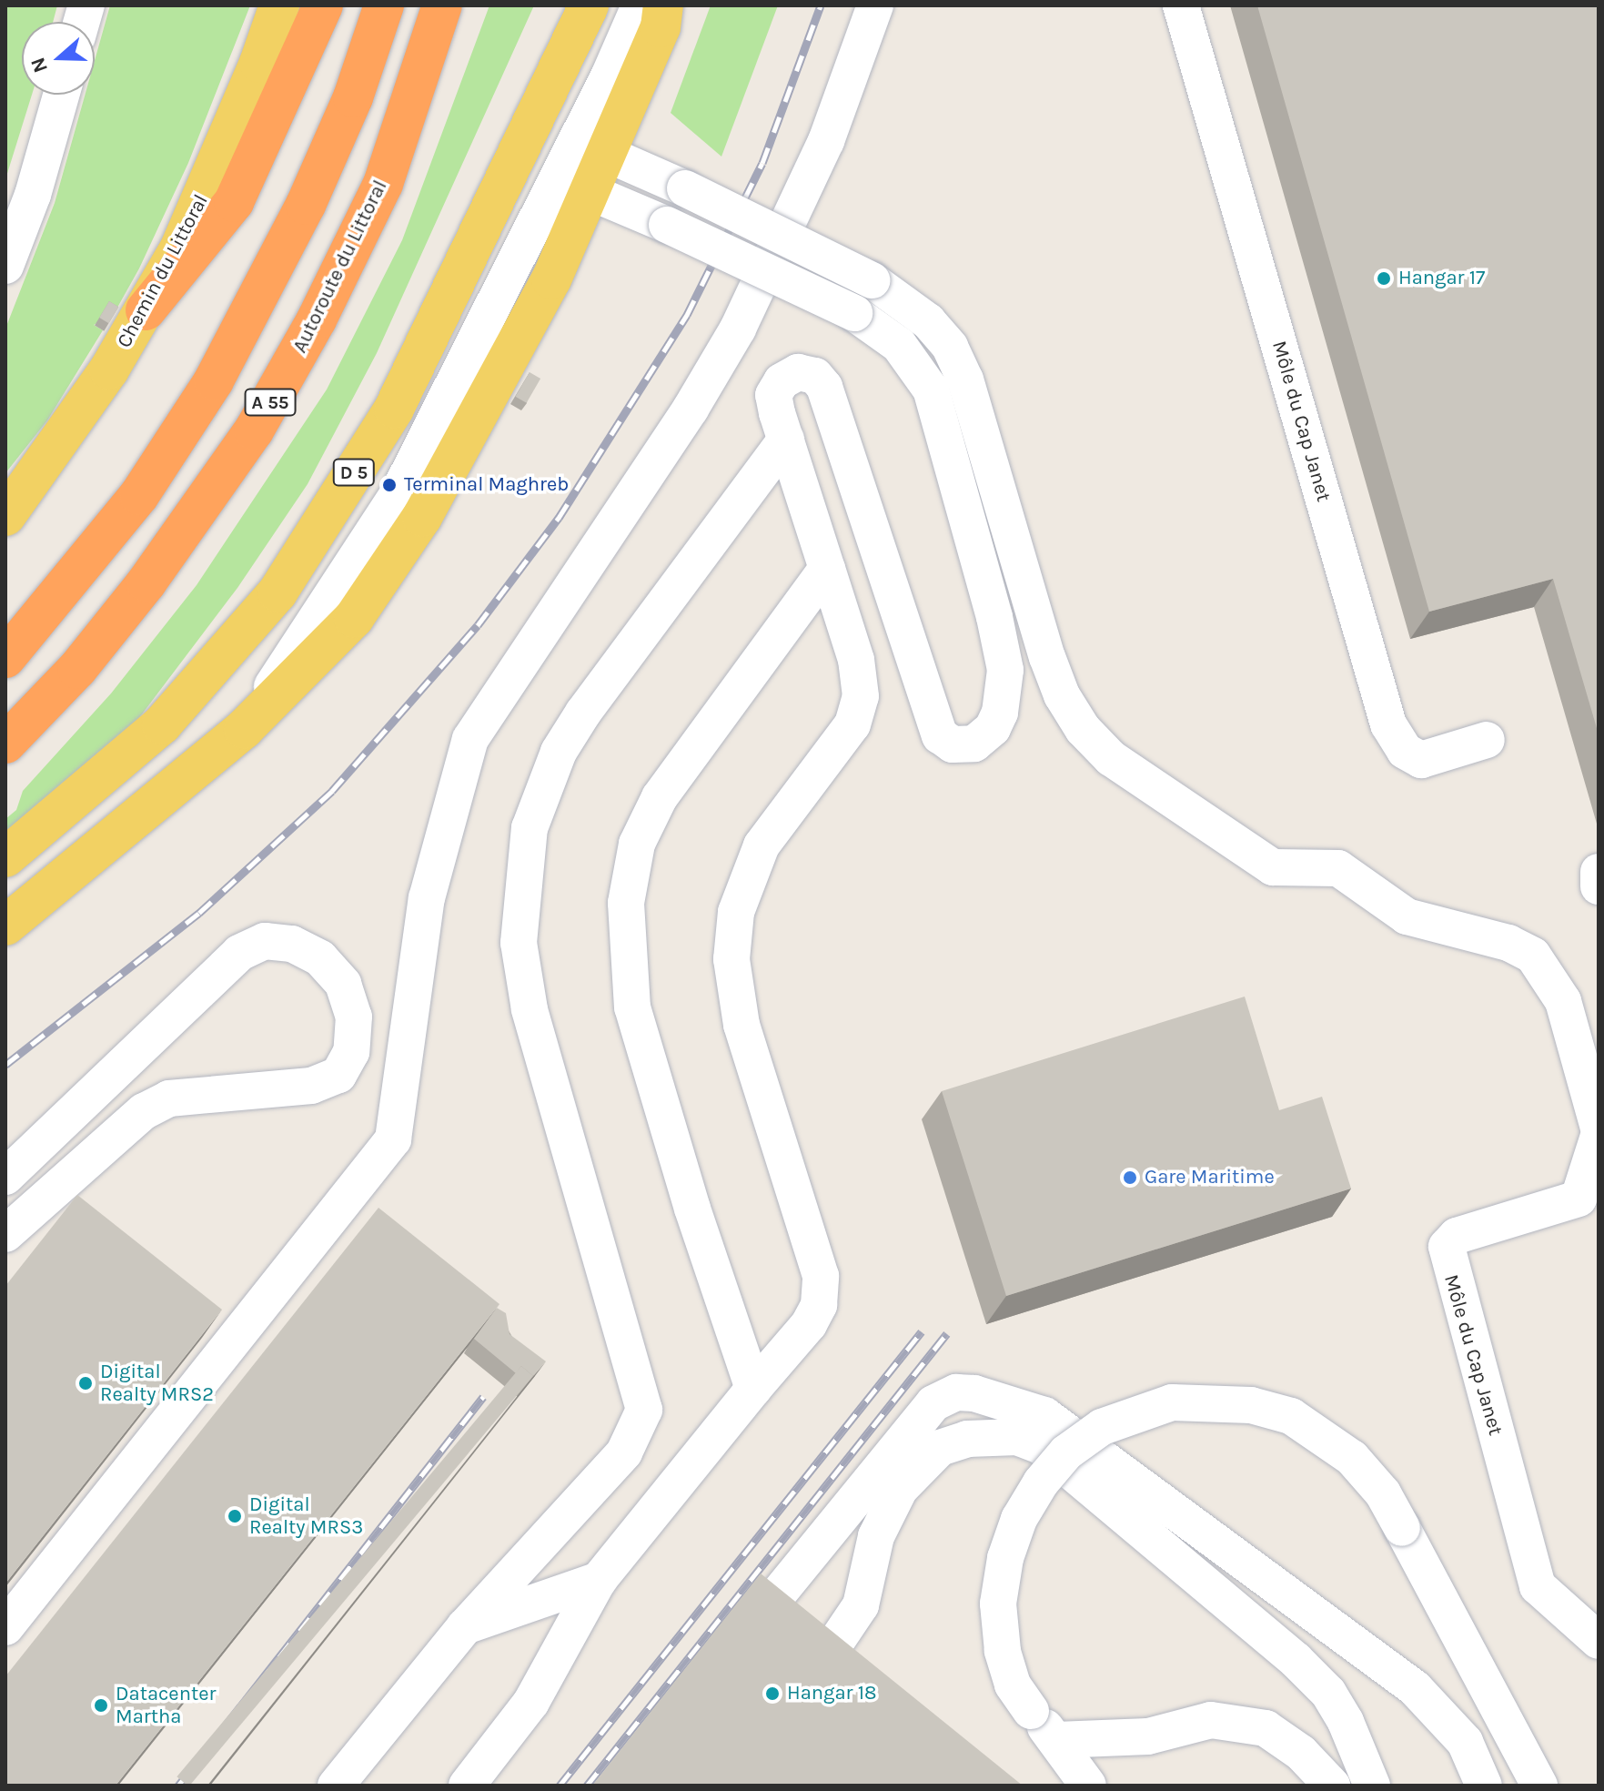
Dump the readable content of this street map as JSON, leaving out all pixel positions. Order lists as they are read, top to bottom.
{
  "streets": {
    "highway": ["Autoroute du Littoral", "A 55"],
    "main road": ["Chemin du Littoral", "D 5"],
    "street": ["Môle du Cap Janet"]
  },
  "places": [
    "Hangar 17",
    "Terminal Maghreb",
    "Gare Maritime",
    "Digital Realty MRS2",
    "Digital Realty MRS3",
    "Hangar 18",
    "Datacenter Martha"
  ],
  "north": "left"
}
